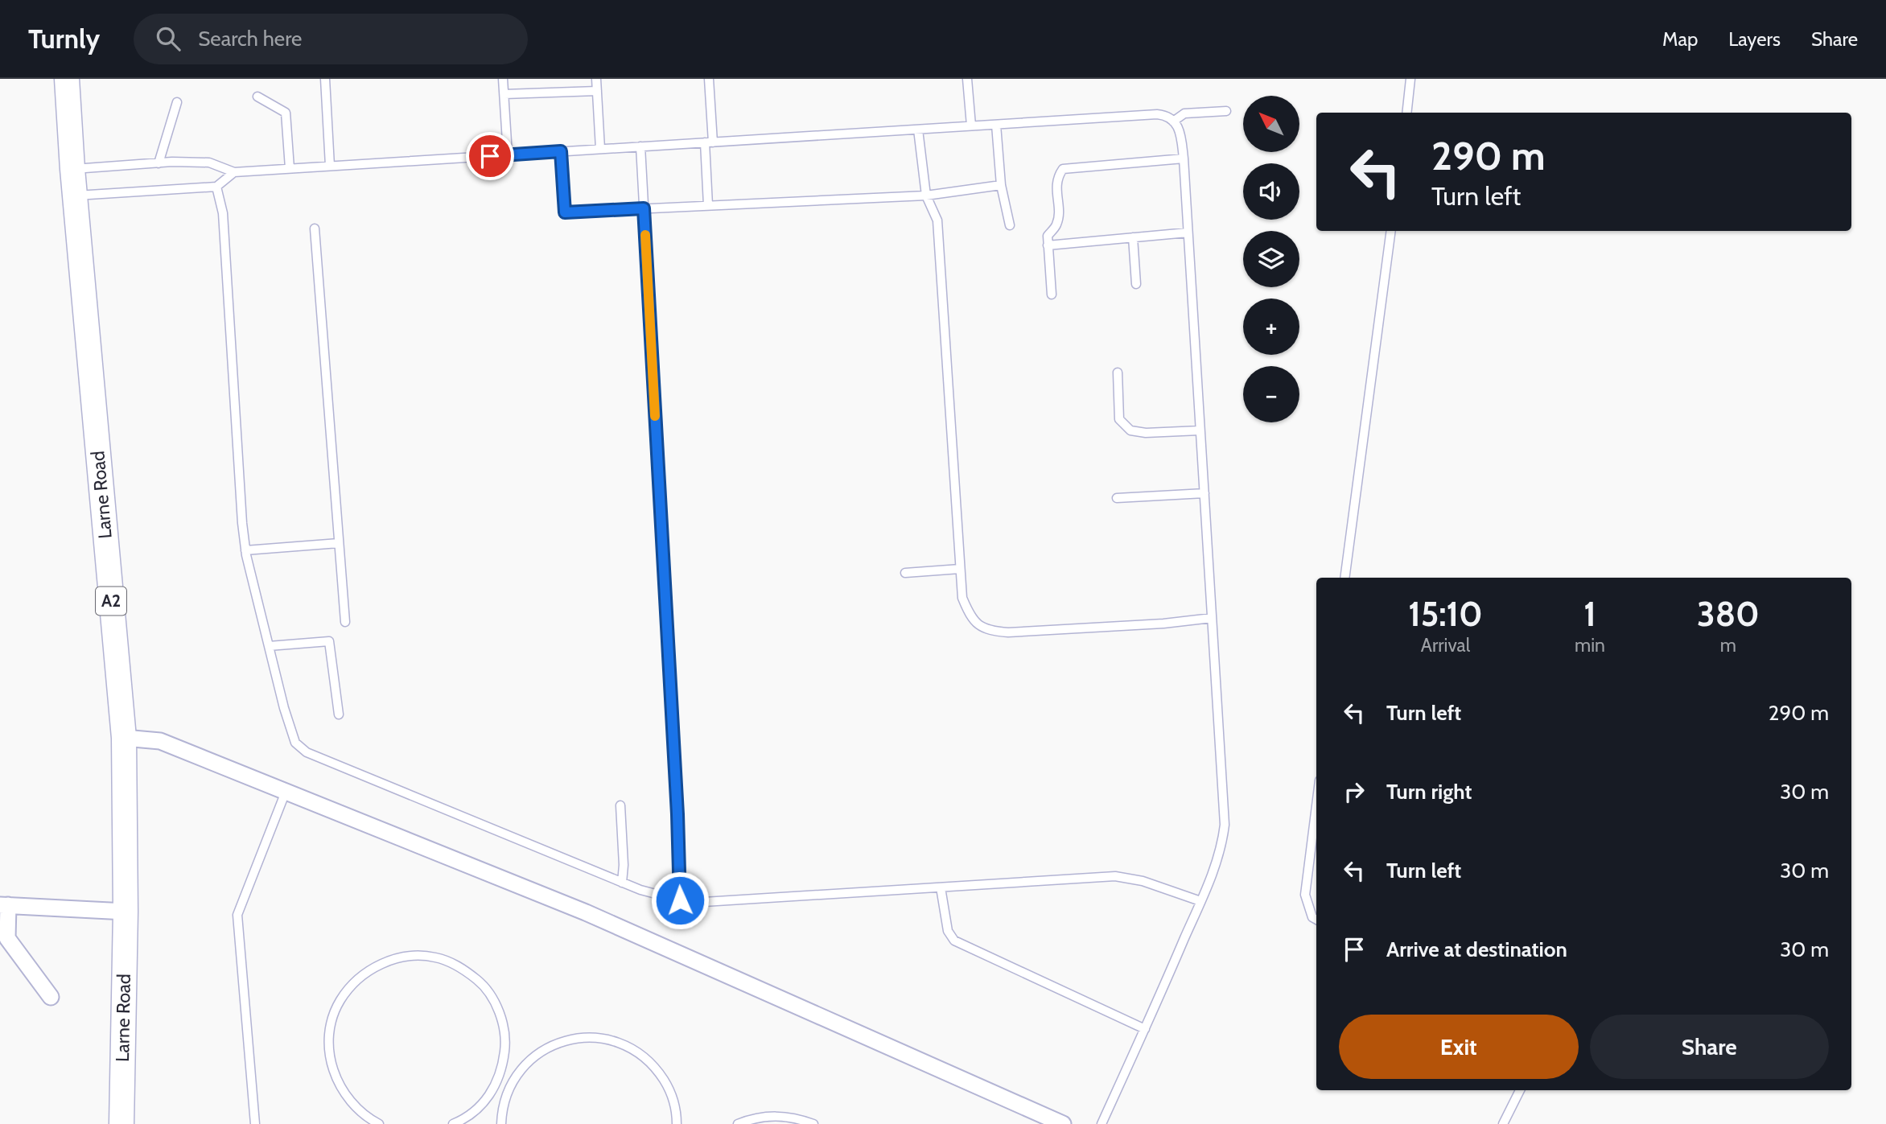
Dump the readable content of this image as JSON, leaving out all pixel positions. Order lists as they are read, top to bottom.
{
  "streets": {
    "main road": ["Larne Road", "A2"]
  },
  "north": "top left",
  "page": {
    "header": "Turnly",
    "search": "Search here",
    "nav": ["Map", "Layers", "Share"],
    "map_buttons": ["+", "−"],
    "turn": ["290 m", "Turn left"],
    "eta": [
      "15:10",
      "Arrival",
      "1",
      "min",
      "380",
      "m"
    ],
    "list": [
      {
        "name": "Turn left",
        "value": "290 m"
      },
      {
        "name": "Turn right",
        "value": "30 m"
      },
      {
        "name": "Turn left",
        "value": "30 m"
      },
      {
        "name": "Arrive at destination",
        "value": "30 m"
      }
    ],
    "buttons": ["Exit", "Share"]
  }
}
